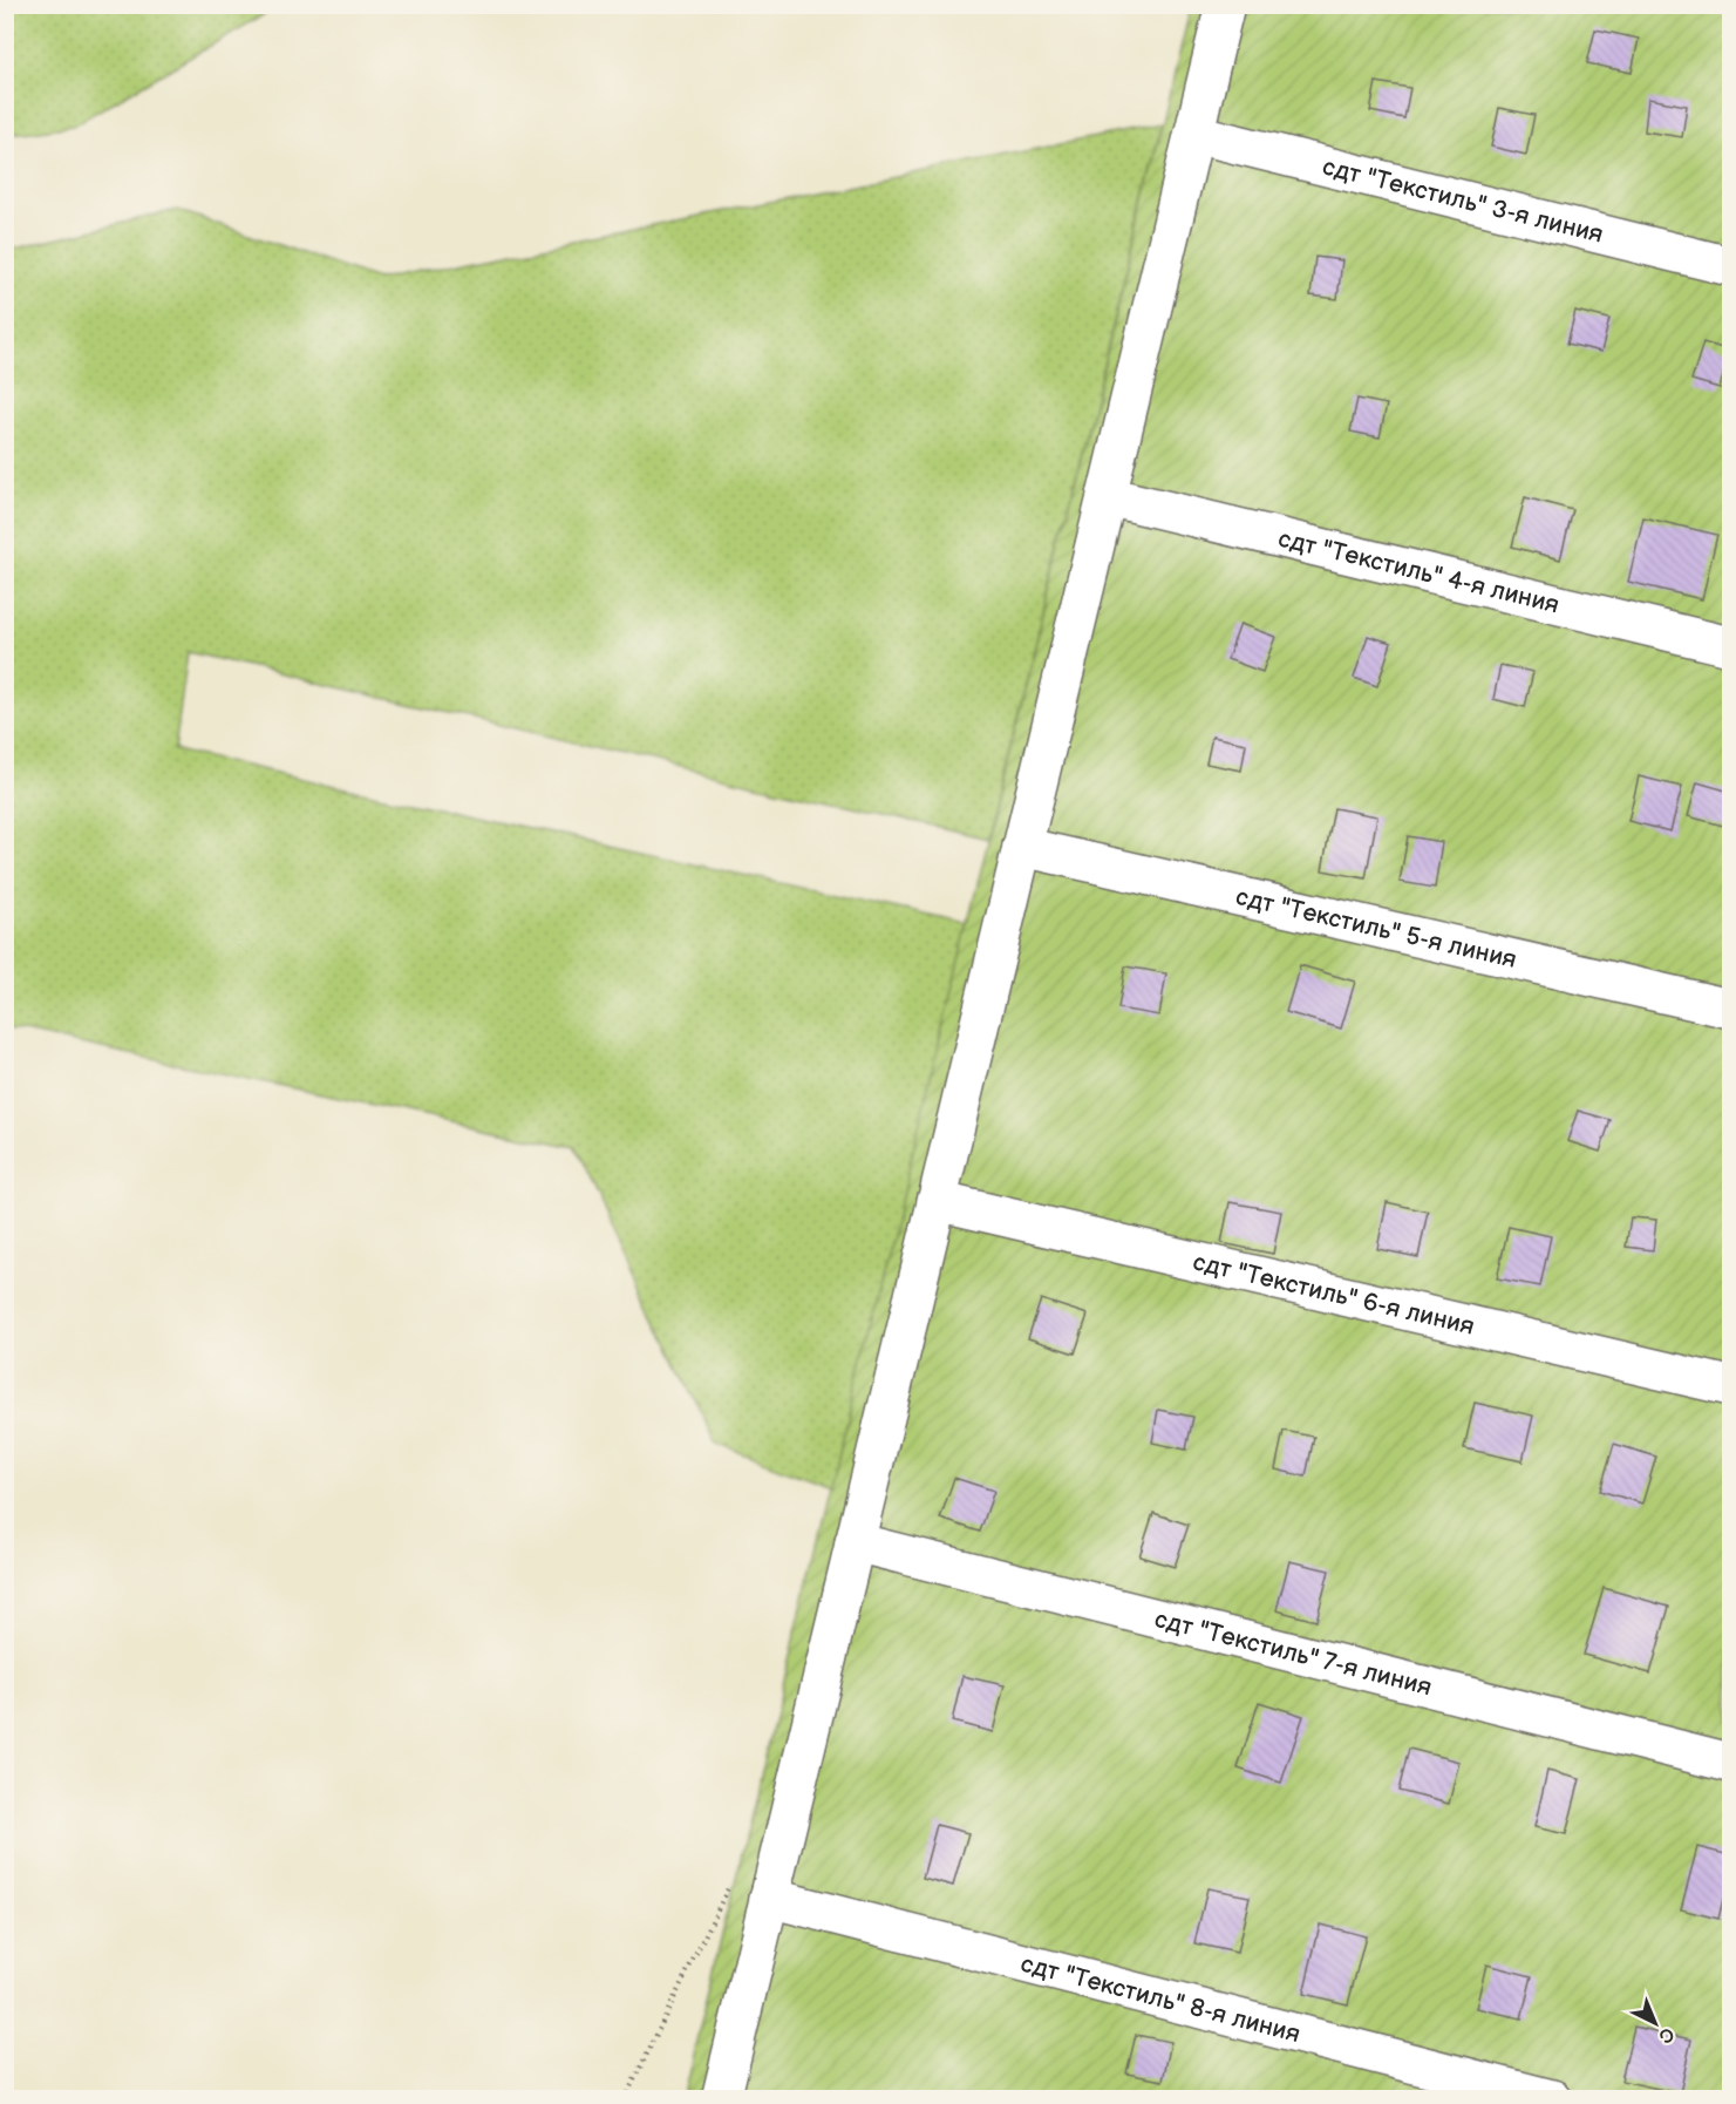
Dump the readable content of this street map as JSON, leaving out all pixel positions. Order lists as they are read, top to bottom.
{
  "streets": {
    "lane": [
      "сдт \"Текстиль\" 3-я линия",
      "сдт \"Текстиль\" 4-я линия",
      "сдт \"Текстиль\" 5-я линия",
      "сдт \"Текстиль\" 6-я линия",
      "сдт \"Текстиль\" 7-я линия",
      "сдт \"Текстиль\" 8-я линия"
    ]
  },
  "north": "bottom right"
}
